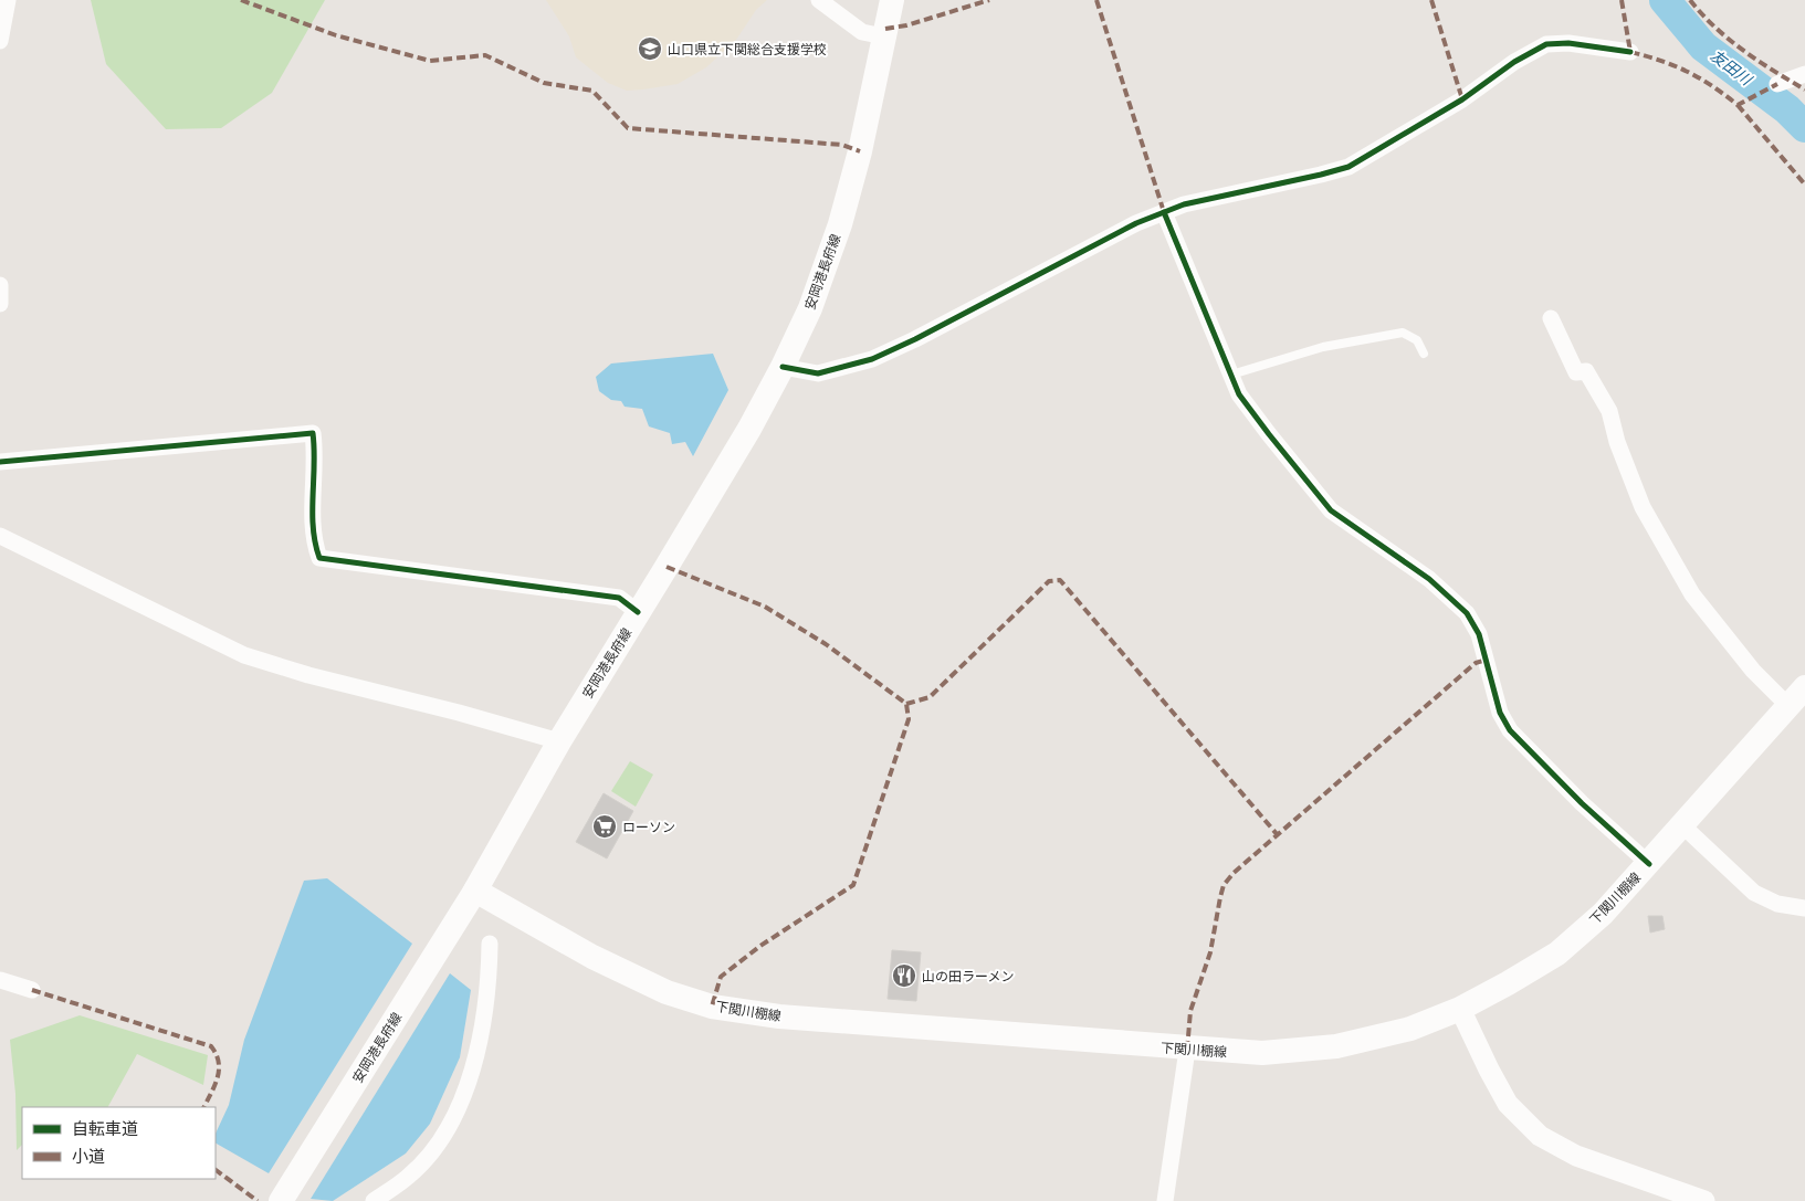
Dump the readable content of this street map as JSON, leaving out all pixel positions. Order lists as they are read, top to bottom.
{
  "streets": {
    "main road": ["安岡港長府線", "下関川棚線"]
  },
  "crossings": [
    ["安岡港長府線", "下関川棚線"]
  ],
  "water": ["友田川"],
  "places": {
    "school or university": ["山口県立下関総合支援学校"],
    "supermarket": ["ローソン"],
    "restaurant": ["山の田ラーメン"]
  },
  "legend": ["自転車道", "小道"]
}
